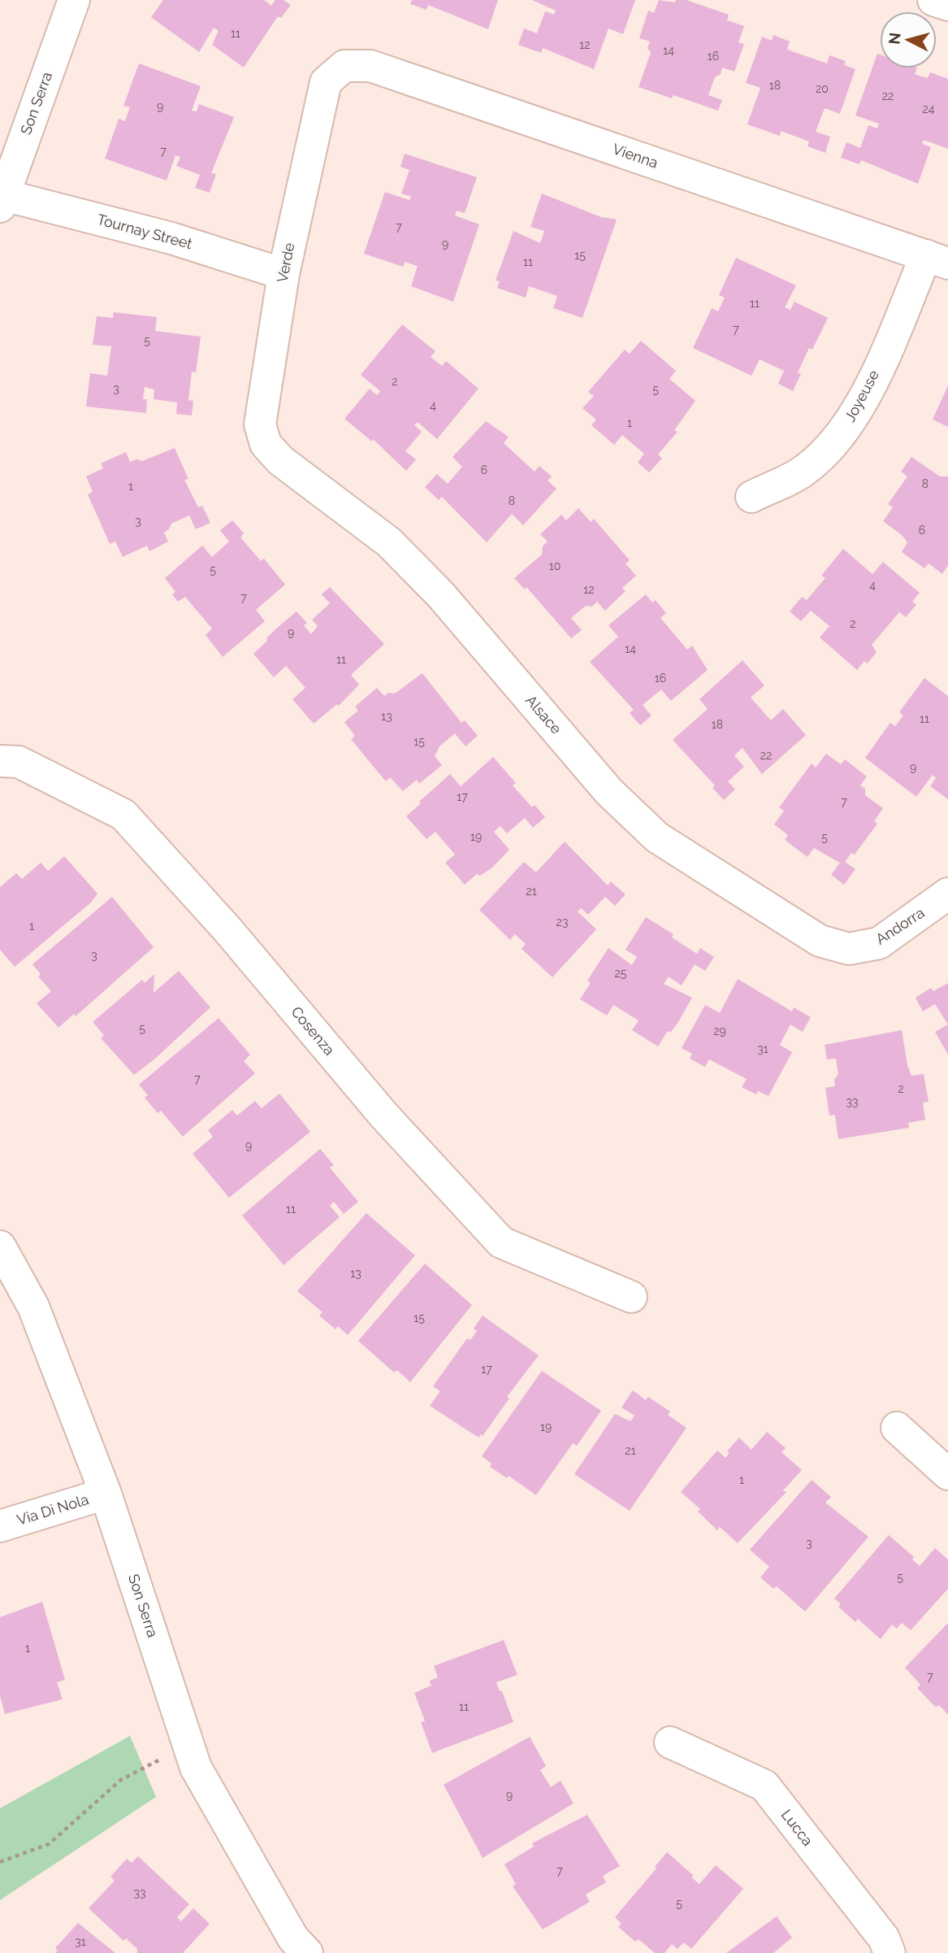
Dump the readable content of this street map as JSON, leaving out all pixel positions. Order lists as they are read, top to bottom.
{
  "streets": {
    "street": [
      "Son Serra",
      "Vienna",
      "Tournay Street",
      "Verde",
      "Joyeuse",
      "Alsace",
      "Andorra",
      "Cosenza",
      "Via Di Nola",
      "Lucca"
    ]
  },
  "crossings": [
    ["Son Serra", "Tournay Street"],
    ["Son Serra", "Via Di Nola"],
    ["Vienna", "Verde"],
    ["Vienna", "Joyeuse"],
    ["Tournay Street", "Verde"],
    ["Verde", "Alsace"],
    ["Alsace", "Andorra"]
  ],
  "house_numbers": [
    "11",
    "12",
    "14",
    "16",
    "18",
    "20",
    "22",
    "9",
    "24",
    "7",
    "7",
    "9",
    "15",
    "11",
    "11",
    "7",
    "5",
    "2",
    "3",
    "5",
    "4",
    "1",
    "6",
    "8",
    "1",
    "8",
    "3",
    "6",
    "10",
    "5",
    "4",
    "12",
    "7",
    "2",
    "9",
    "14",
    "11",
    "16",
    "13",
    "11",
    "18",
    "15",
    "22",
    "9",
    "17",
    "7",
    "19",
    "5",
    "21",
    "23",
    "1",
    "3",
    "25",
    "5",
    "29",
    "31",
    "7",
    "2",
    "33",
    "9",
    "11",
    "13",
    "15",
    "17",
    "19",
    "21",
    "1",
    "3",
    "5",
    "1",
    "7",
    "11",
    "9",
    "7",
    "33",
    "5",
    "31"
  ],
  "north": "left"
}
